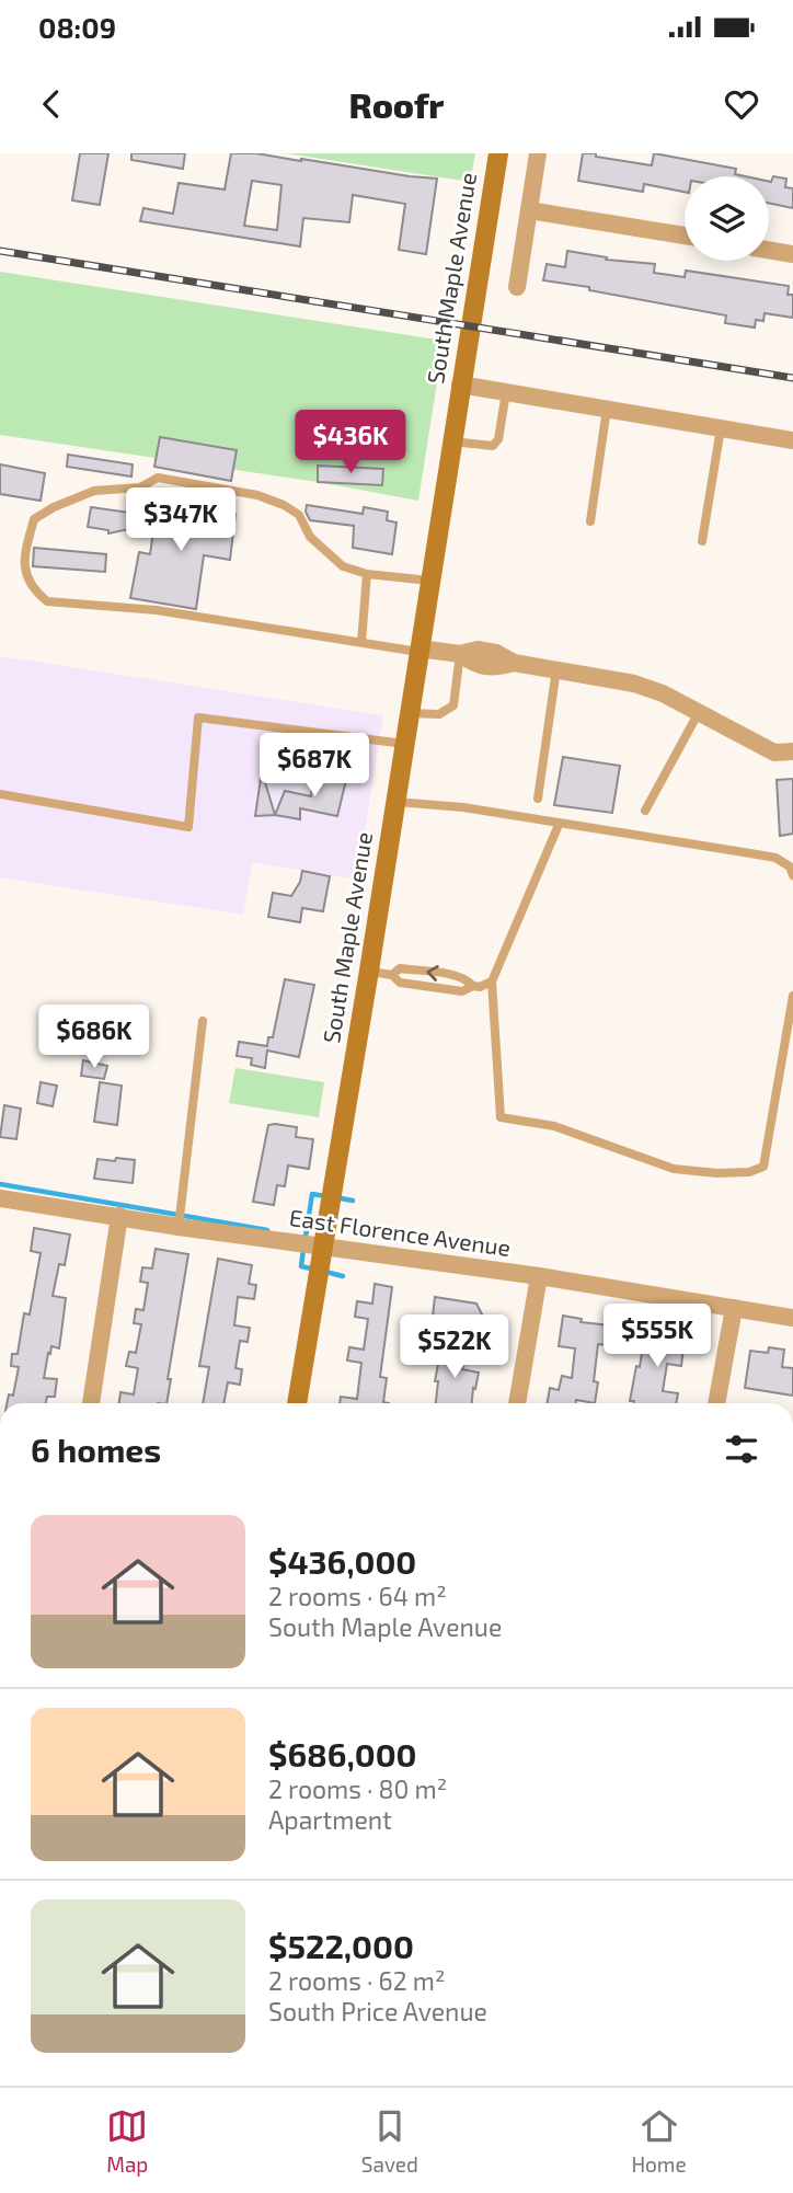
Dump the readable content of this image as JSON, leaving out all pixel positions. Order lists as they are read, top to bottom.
{
  "streets": {
    "main road": ["South Maple Avenue"],
    "street": ["East Florence Avenue"]
  },
  "crossings": [
    ["South Maple Avenue", "East Florence Avenue"]
  ],
  "page": {
    "status": "08:09",
    "header": "Roofr",
    "price": [
      "$436K",
      "$347K",
      "$687K",
      "$686K",
      "$555K",
      "$522K"
    ],
    "heading": "6 homes",
    "list": [
      {
        "name": "$436,000",
        "note": "2 rooms · 64 m² · South Maple Avenue"
      },
      {
        "name": "$686,000",
        "note": "2 rooms · 80 m² · Apartment"
      },
      {
        "name": "$522,000",
        "note": "2 rooms · 62 m² · South Price Avenue"
      }
    ],
    "tabs": ["Map", "Saved", "Home"]
  }
}
